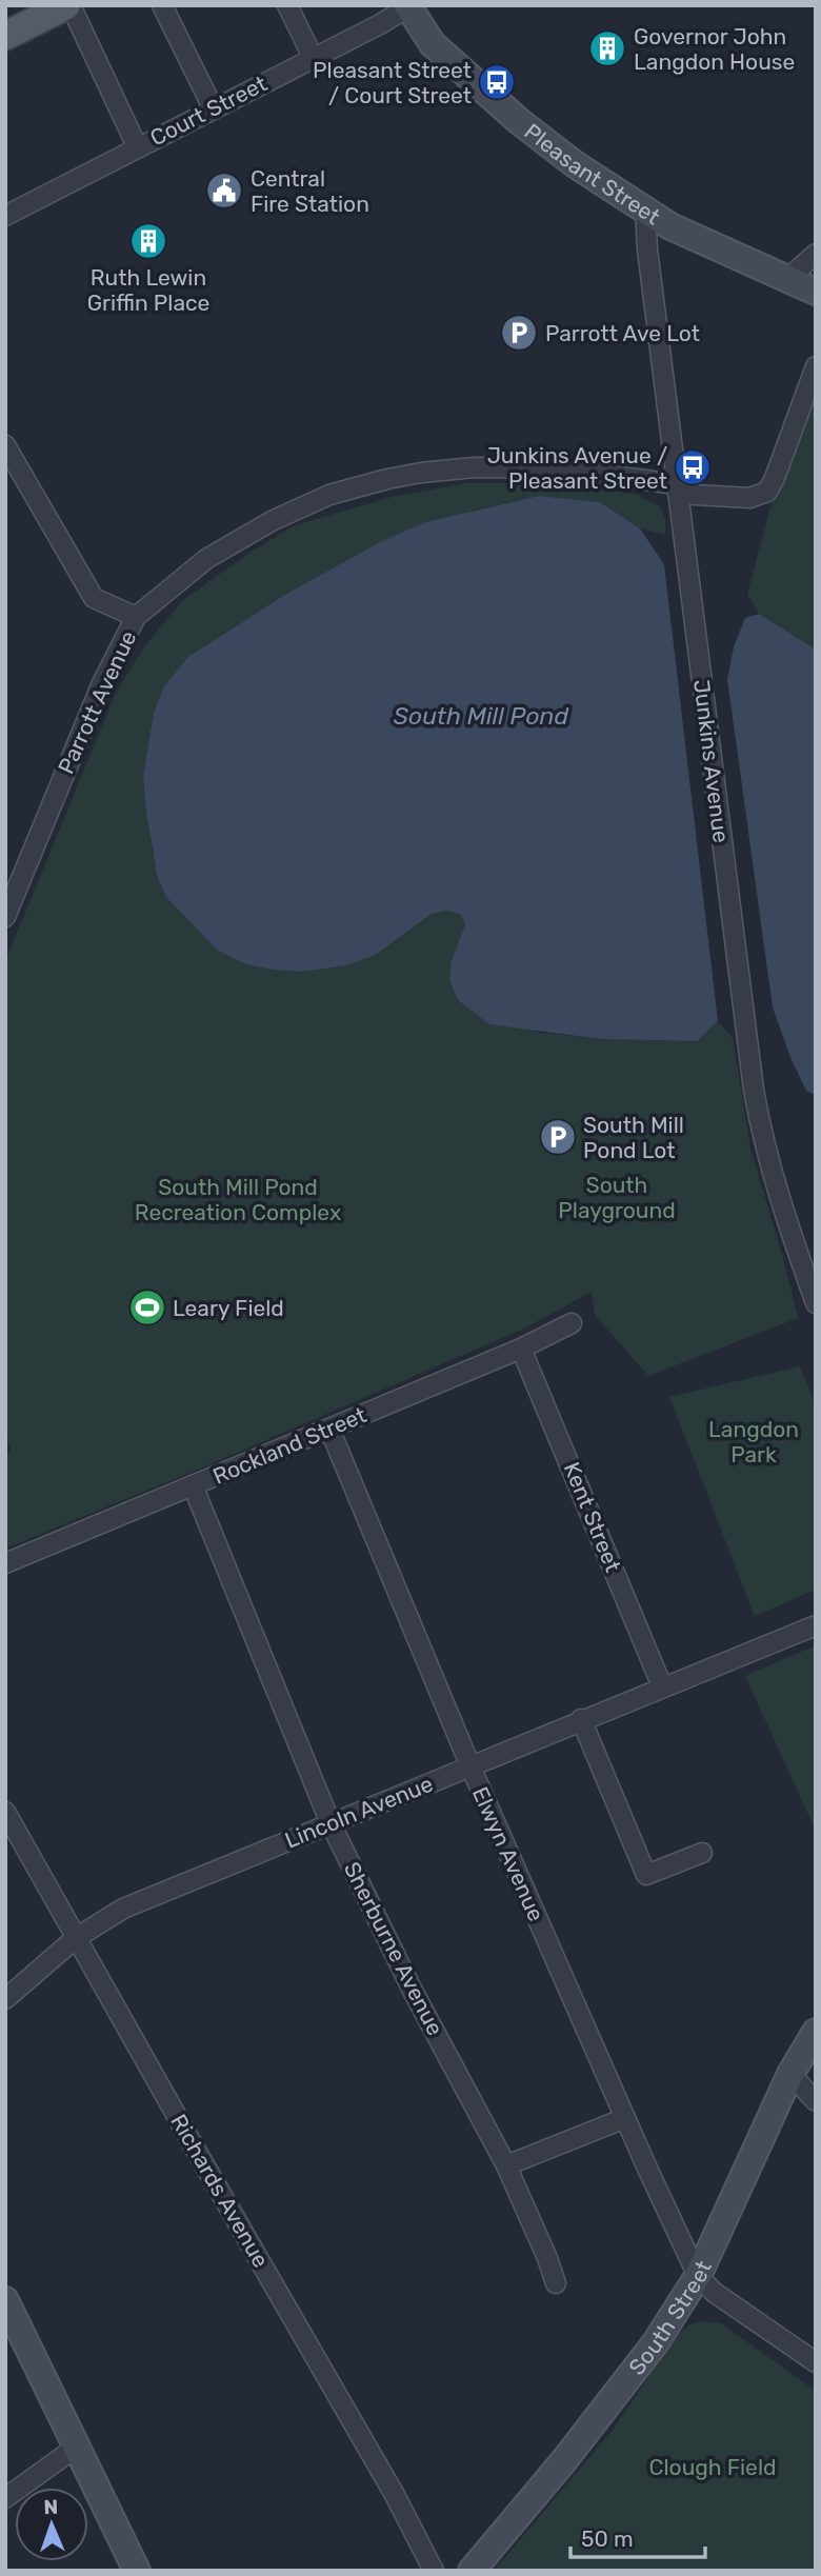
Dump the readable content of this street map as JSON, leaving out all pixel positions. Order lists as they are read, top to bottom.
{
  "streets": {
    "main road": ["Pleasant Street", "South Street"],
    "street": [
      "Court Street",
      "Parrott Avenue",
      "Junkins Avenue",
      "Rockland Street",
      "Kent Street",
      "Lincoln Avenue",
      "Elwyn Avenue",
      "Sherburne Avenue",
      "Richards Avenue"
    ]
  },
  "crossings": [
    ["Court Street", "Pleasant Street"],
    ["Pleasant Street", "Junkins Avenue"],
    ["Parrott Avenue", "Junkins Avenue"],
    ["Rockland Street", "Kent Street"],
    ["Rockland Street", "Elwyn Avenue"],
    ["Rockland Street", "Sherburne Avenue"],
    ["Kent Street", "Lincoln Avenue"],
    ["Lincoln Avenue", "Elwyn Avenue"],
    ["Lincoln Avenue", "Sherburne Avenue"],
    ["Lincoln Avenue", "Richards Avenue"],
    ["Elwyn Avenue", "South Street"]
  ],
  "water": ["South Mill Pond"],
  "parks": [
    "South Playground",
    "South Mill Pond Recreation Complex",
    "Langdon Park",
    "Clough Field"
  ],
  "places": {
    "building": ["Governor John Langdon House", "Ruth Lewin Griffin Place"],
    "bus stop": ["Pleasant Street / Court Street", "Junkins Avenue / Pleasant Street"],
    "public building": ["Central Fire Station"],
    "parking": ["Parrott Ave Lot", "South Mill Pond Lot"],
    "sports": ["Leary Field"]
  },
  "scale_bar": "50 m",
  "north": "top"
}
